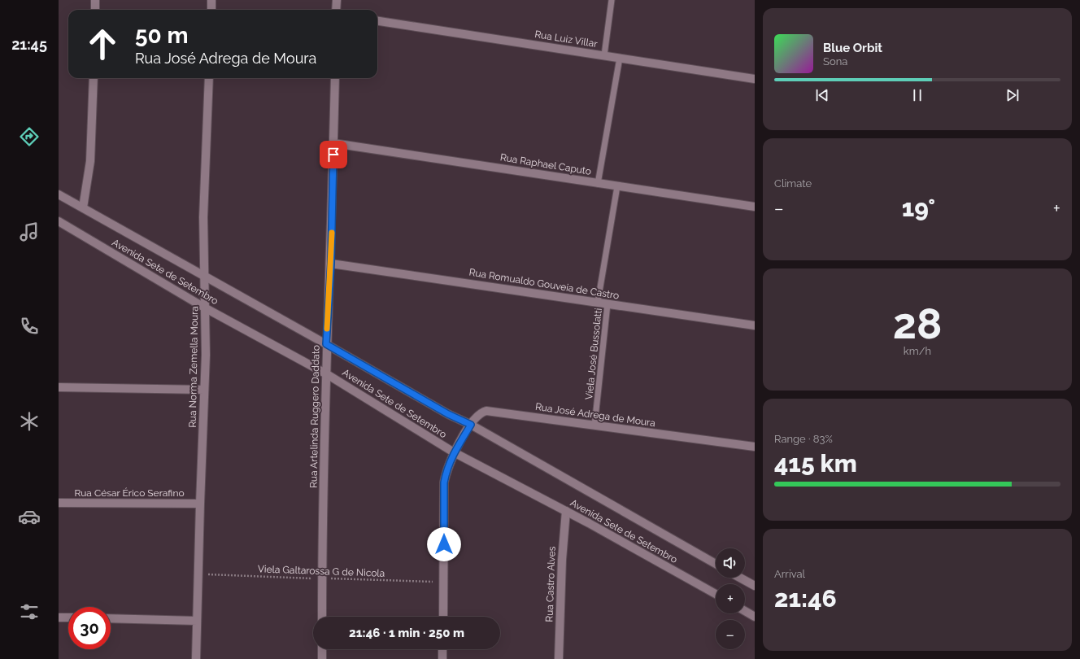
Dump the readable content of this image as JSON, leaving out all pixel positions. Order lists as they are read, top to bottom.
{
  "streets": {
    "street": [
      "Rua Luiz Villar",
      "Rua Raphael Caputo",
      "Avenida Sete de Setembro",
      "Rua Romualdo Gouveia de Castro",
      "Rua Norma Zemella Moura",
      "Rua José Adrega de Moura",
      "Rua Artelinda Ruggero Daddato",
      "Rua César Érico Serafino",
      "Rua Castro Alves"
    ],
    "lane": ["Viela José Bussolatti"],
    "path": ["Viela Galtarossa G de Nicola"]
  },
  "crossings": [
    ["Rua Raphael Caputo", "Viela José Bussolatti"],
    ["Rua Raphael Caputo", "Rua Artelinda Ruggero Daddato"],
    ["Avenida Sete de Setembro", "Rua Norma Zemella Moura"],
    ["Avenida Sete de Setembro", "Rua José Adrega de Moura"],
    ["Avenida Sete de Setembro", "Rua Artelinda Ruggero Daddato"],
    ["Avenida Sete de Setembro", "Rua Castro Alves"],
    ["Rua Romualdo Gouveia de Castro", "Viela José Bussolatti"],
    ["Rua Romualdo Gouveia de Castro", "Rua Artelinda Ruggero Daddato"],
    ["Viela José Bussolatti", "Rua José Adrega de Moura"],
    ["Rua Norma Zemella Moura", "Rua César Érico Serafino"],
    ["Rua Norma Zemella Moura", "Viela Galtarossa G de Nicola"],
    ["Rua José Adrega de Moura", "Viela Galtarossa G de Nicola"],
    ["Rua Artelinda Ruggero Daddato", "Viela Galtarossa G de Nicola"]
  ],
  "page": {
    "tabs": "21:45",
    "turn": ["50 m", "Rua José Adrega de Moura"],
    "song": ["Blue Orbit", "Sona"],
    "tile": [
      "Climate",
      ["28", "km/h"],
      ["Range · 83%", "415 km"],
      ["Arrival", "21:46"]
    ],
    "heat": ["−", "19°", "+"],
    "map_buttons": ["+", "−"],
    "limit": "30",
    "trip": "21:46 · 1 min · 250 m"
  }
}
